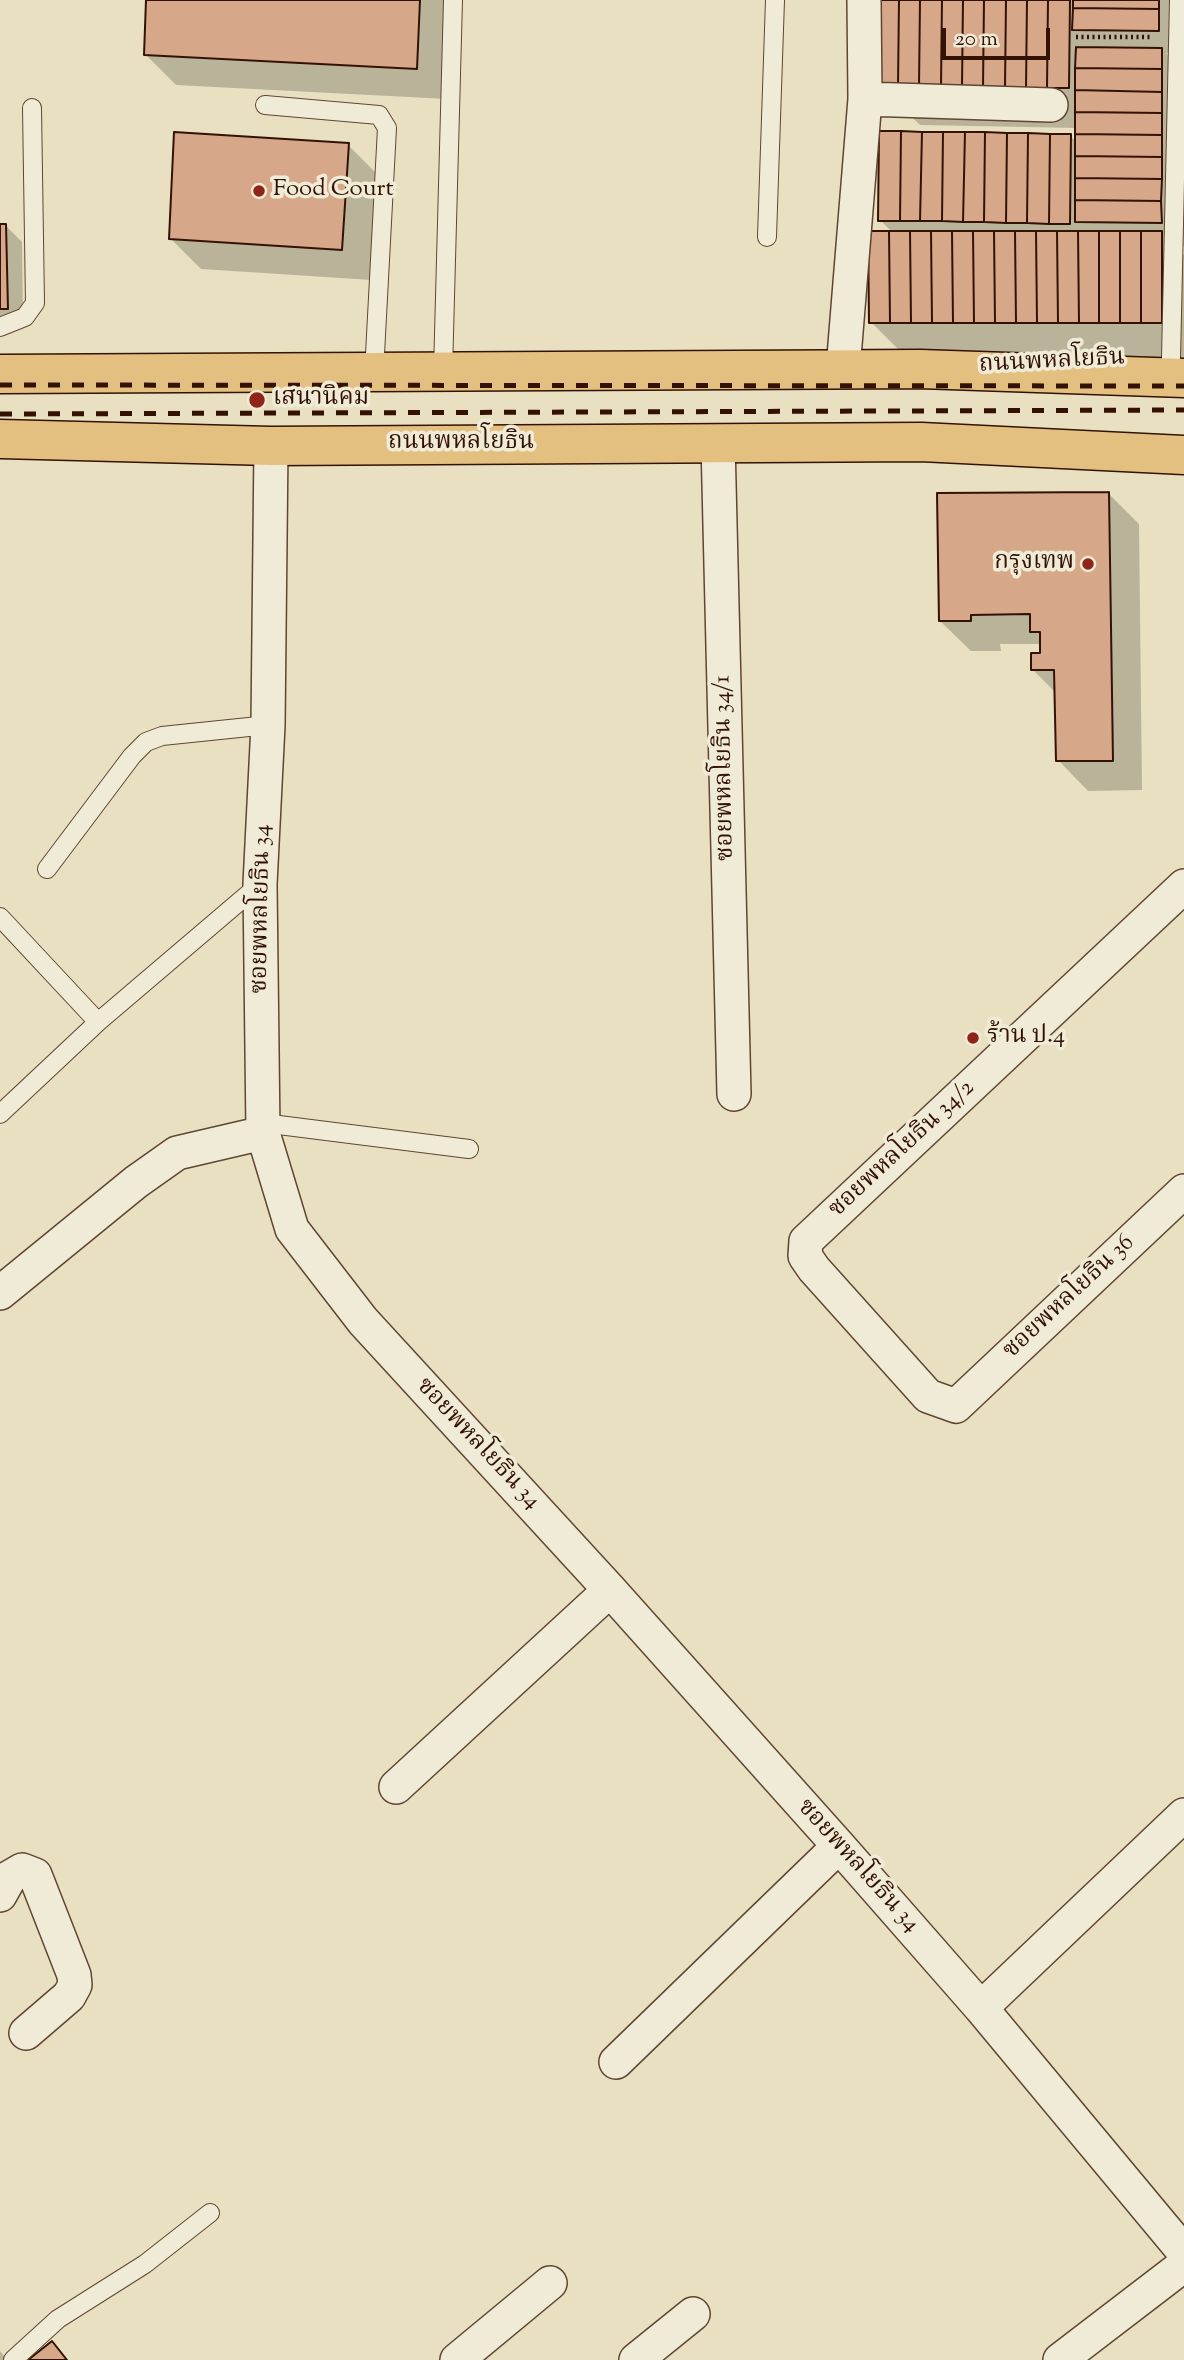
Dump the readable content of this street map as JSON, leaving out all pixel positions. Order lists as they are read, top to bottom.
{
  "streets": {
    "main road": ["ถนนพหลโยธิน"],
    "street": [
      "ซอยพหลโยธิน 34/1",
      "ซอยพหลโยธิน 34",
      "ซอยพหลโยธิน 34/2",
      "ซอยพหลโยธิน 36"
    ]
  },
  "crossings": [
    ["ถนนพหลโยธิน", "ซอยพหลโยธิน 34/1"],
    ["ถนนพหลโยธิน", "ซอยพหลโยธิน 34"],
    ["ซอยพหลโยธิน 34/2", "ซอยพหลโยธิน 36"]
  ],
  "places": [
    "Food Court",
    "เสนานิคม",
    "กรุงเทพ",
    "ร้าน ป.4"
  ],
  "scale_bar": "20 m"
}
